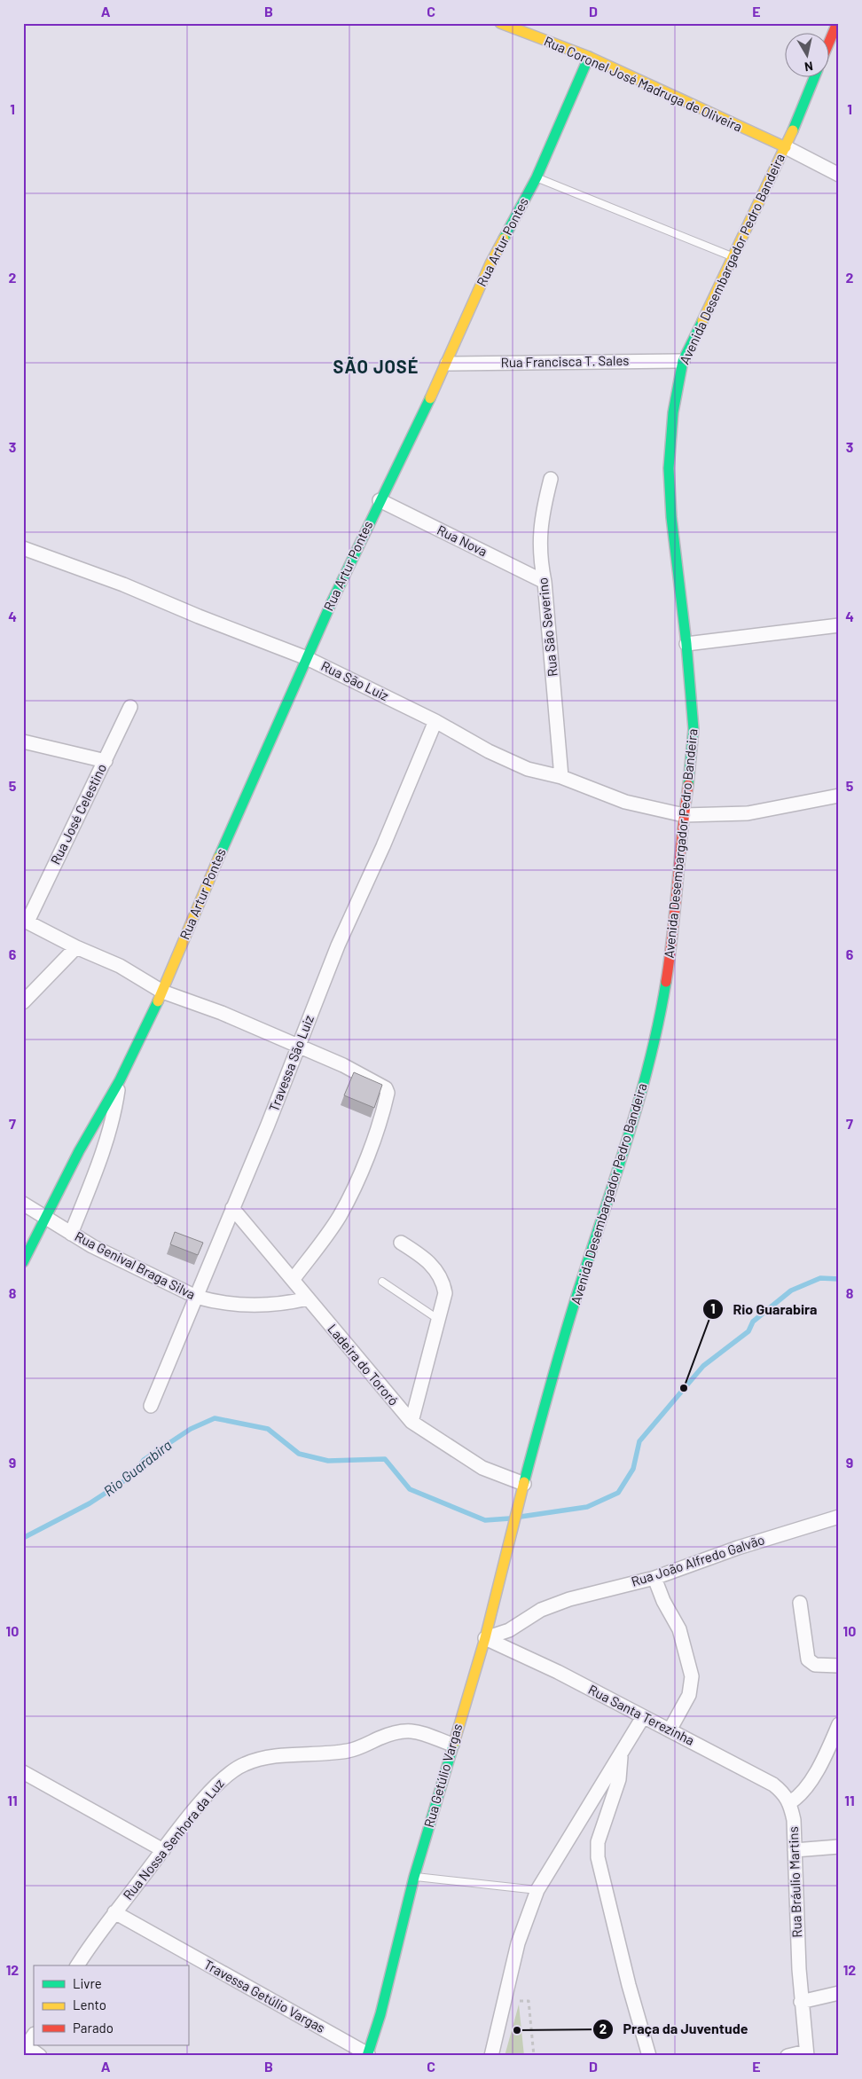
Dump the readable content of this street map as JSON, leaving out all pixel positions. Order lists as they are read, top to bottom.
{
  "streets": {
    "main road": [
      "Rua Coronel José Madruga de Oliveira",
      "Rua Artur Pontes",
      "Avenida Desembargador Pedro Bandeira",
      "Rua Getúlio Vargas"
    ],
    "street": [
      "Rua Francisca T. Sales",
      "Rua Nova",
      "Rua São Severino",
      "Rua São Luiz",
      "Rua José Celestino",
      "Travessa São Luiz",
      "Rua Genival Braga Silva",
      "Ladeira do Tororó",
      "Rua João Alfredo Galvão",
      "Rua Santa Terezinha",
      "Rua Nossa Senhora da Luz",
      "Rua Bráulio Martins",
      "Travessa Getúlio Vargas"
    ]
  },
  "crossings": [
    ["Rua Coronel José Madruga de Oliveira", "Rua Artur Pontes"],
    ["Rua Coronel José Madruga de Oliveira", "Avenida Desembargador Pedro Bandeira"],
    ["Rua Artur Pontes", "Rua Francisca T. Sales"],
    ["Rua Artur Pontes", "Rua Nova"],
    ["Rua Artur Pontes", "Rua São Luiz"],
    ["Rua Artur Pontes", "Rua Genival Braga Silva"],
    ["Avenida Desembargador Pedro Bandeira", "Rua Francisca T. Sales"],
    ["Avenida Desembargador Pedro Bandeira", "Rua São Luiz"],
    ["Avenida Desembargador Pedro Bandeira", "Ladeira do Tororó"],
    ["Avenida Desembargador Pedro Bandeira", "Rua Getúlio Vargas"],
    ["Rua Nova", "Rua São Severino"],
    ["Rua São Severino", "Rua São Luiz"],
    ["Rua São Luiz", "Travessa São Luiz"],
    ["Travessa São Luiz", "Rua Genival Braga Silva"],
    ["Travessa São Luiz", "Ladeira do Tororó"],
    ["Rua Genival Braga Silva", "Ladeira do Tororó"],
    ["Ladeira do Tororó", "Rua Getúlio Vargas"],
    ["Rua João Alfredo Galvão", "Rua Santa Terezinha"],
    ["Rua João Alfredo Galvão", "Rua Getúlio Vargas"],
    ["Rua Santa Terezinha", "Rua Getúlio Vargas"],
    ["Rua Santa Terezinha", "Rua Bráulio Martins"],
    ["Rua Getúlio Vargas", "Rua Nossa Senhora da Luz"],
    ["Rua Getúlio Vargas", "Travessa Getúlio Vargas"],
    ["Rua Nossa Senhora da Luz", "Travessa Getúlio Vargas"]
  ],
  "districts": ["SÃO JOSÉ"],
  "water": ["Rio Guarabira"],
  "places": ["Rio Guarabira", "Praça da Juventude"],
  "legend": ["Livre", "Lento", "Parado"],
  "north": "bottom",
  "grid": {
    "columns": [
      "A",
      "B",
      "C",
      "D",
      "E"
    ],
    "rows": [
      "1",
      "2",
      "3",
      "4",
      "5",
      "6",
      "7",
      "8",
      "9",
      "10",
      "11",
      "12"
    ]
  }
}
